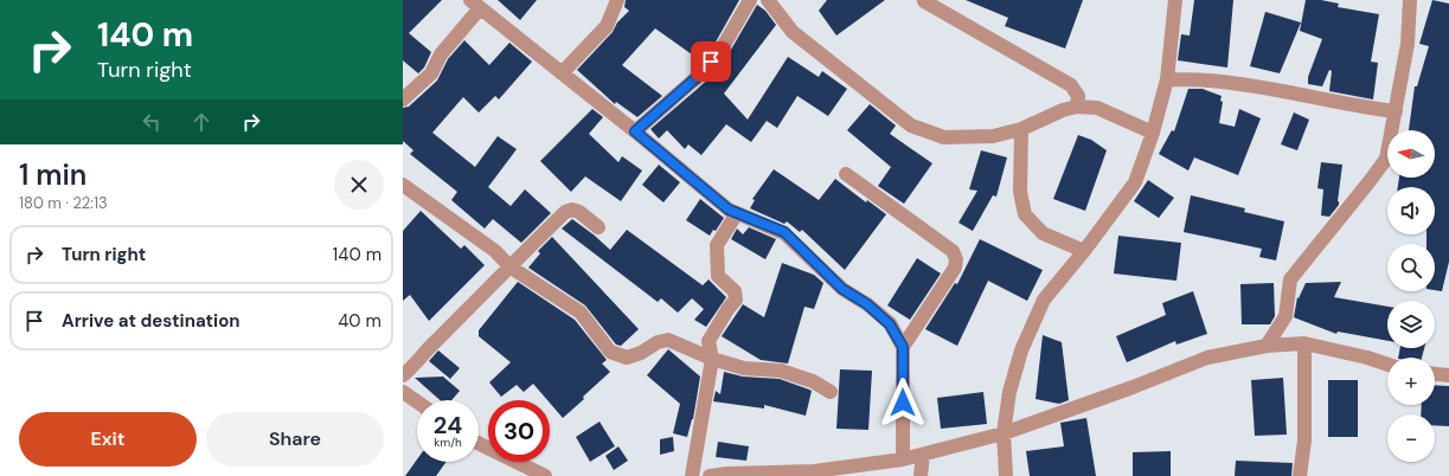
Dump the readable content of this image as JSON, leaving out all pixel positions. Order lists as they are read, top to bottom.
{
  "north": "left",
  "page": {
    "turn": ["140 m", "Turn right"],
    "map_buttons": ["+", "−"],
    "heading": ["1 min", "180 m · 22:13"],
    "list": [
      {
        "name": "Turn right",
        "value": "140 m"
      },
      {
        "name": "Arrive at destination",
        "value": "40 m"
      }
    ],
    "speed": "24 km/h",
    "limit": "30",
    "buttons": ["Exit", "Share"]
  }
}
